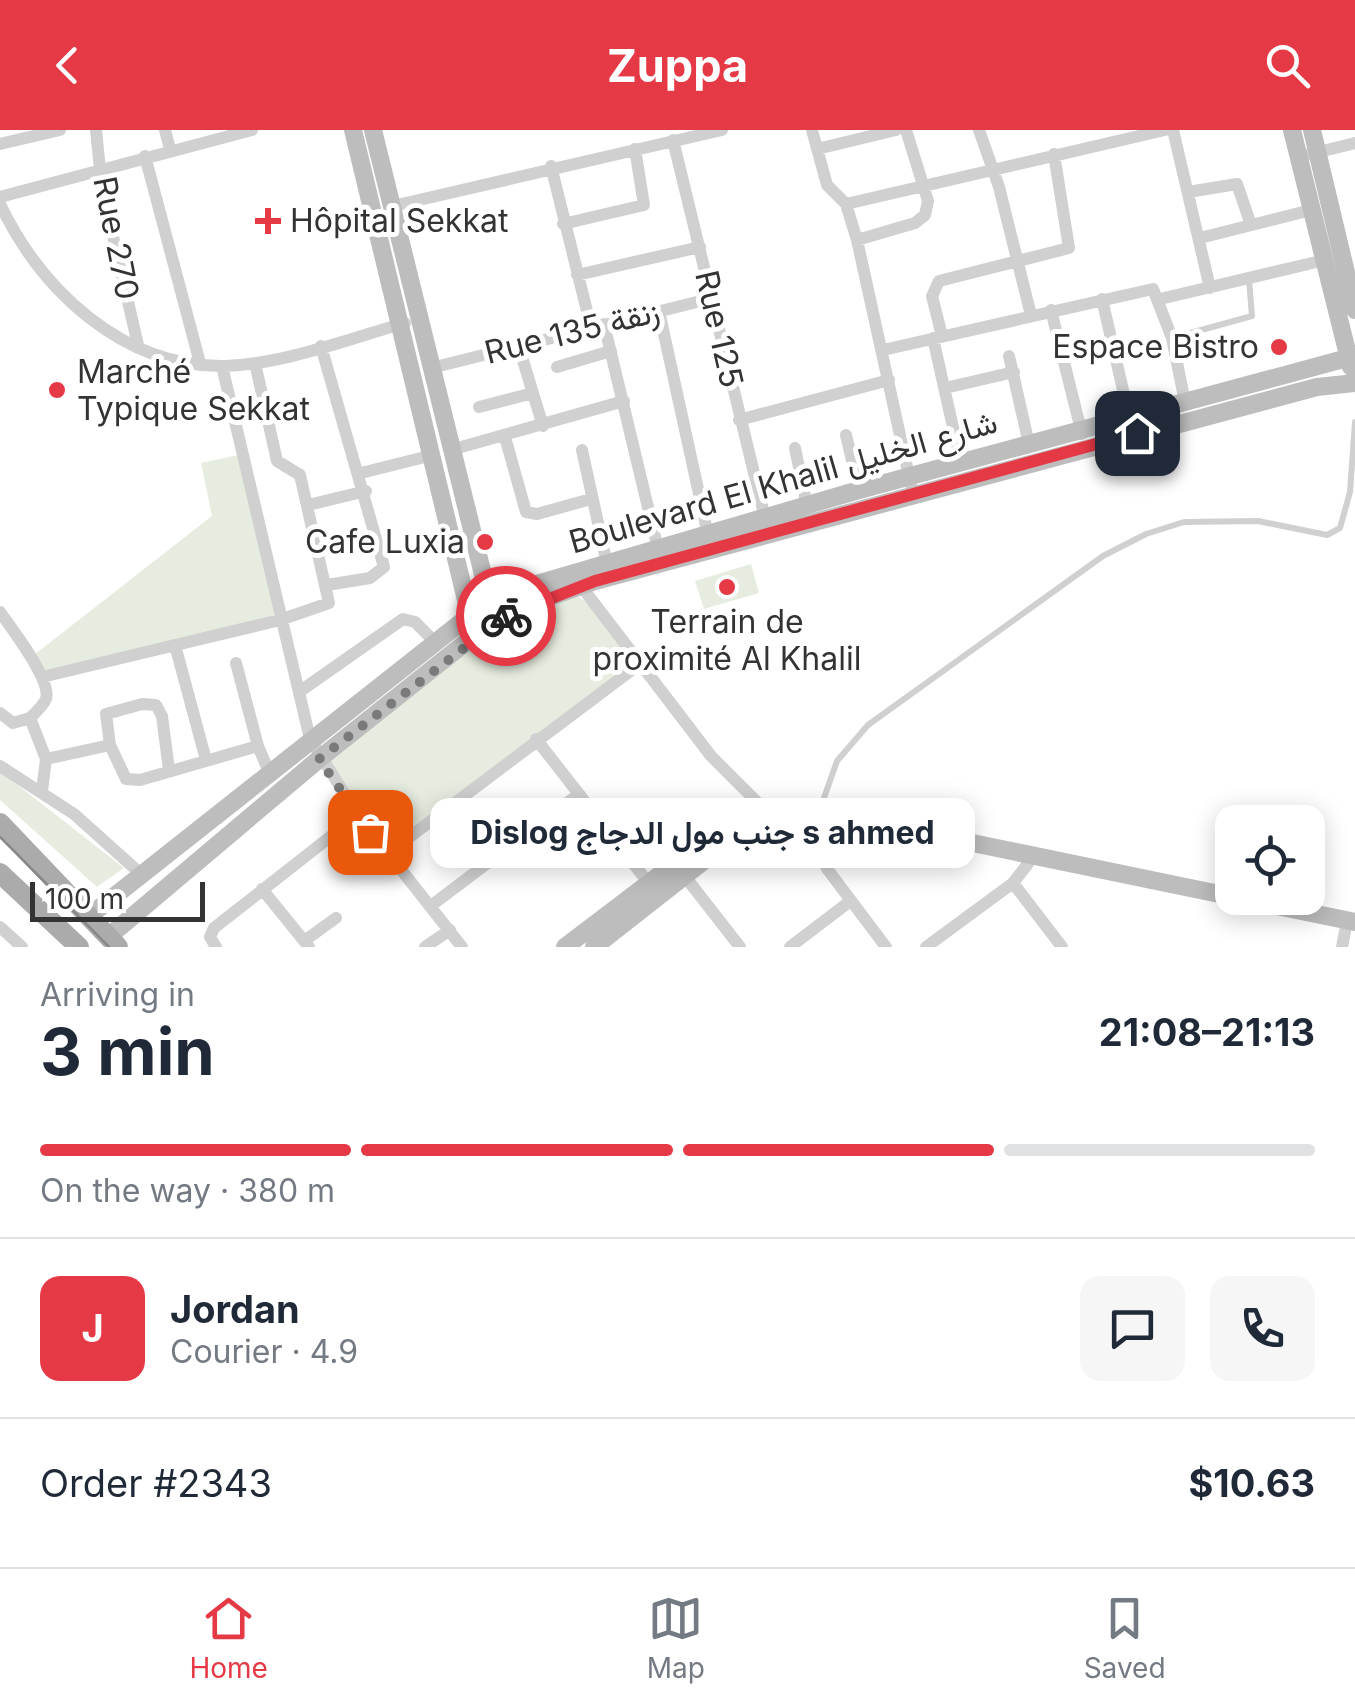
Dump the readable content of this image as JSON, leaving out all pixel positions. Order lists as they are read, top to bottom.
{
  "streets": {
    "street": [
      "Rue 270",
      "Rue 125",
      "Rue 135 زنقة",
      "Boulevard El Khalil شارع الخليل"
    ]
  },
  "crossings": [
    ["Rue 125", "Rue 135 زنقة"],
    ["Rue 125", "Boulevard El Khalil شارع الخليل"]
  ],
  "places": {
    "health": ["Hôpital Sekkat"],
    "other": [
      "Espace Bistro",
      "Marché Typique Sekkat",
      "Cafe Luxia",
      "Terrain de proximité Al Khalil",
      "Dislog جنب مول الدجاج s ahmed"
    ]
  },
  "scale_bar": "100 m",
  "page": {
    "header": "Zuppa",
    "bubble": "Dislog جنب مول الدجاج s ahmed",
    "scale": "100 m",
    "heading": ["3 min", "Arriving in", "21:08–21:13"],
    "panel": [
      "Jordan",
      "Courier · 4.9",
      "Order #2343",
      "$10.63"
    ],
    "bar": "On the way · 380 m",
    "round": "J",
    "tabs": ["Home", "Map", "Saved"]
  }
}
